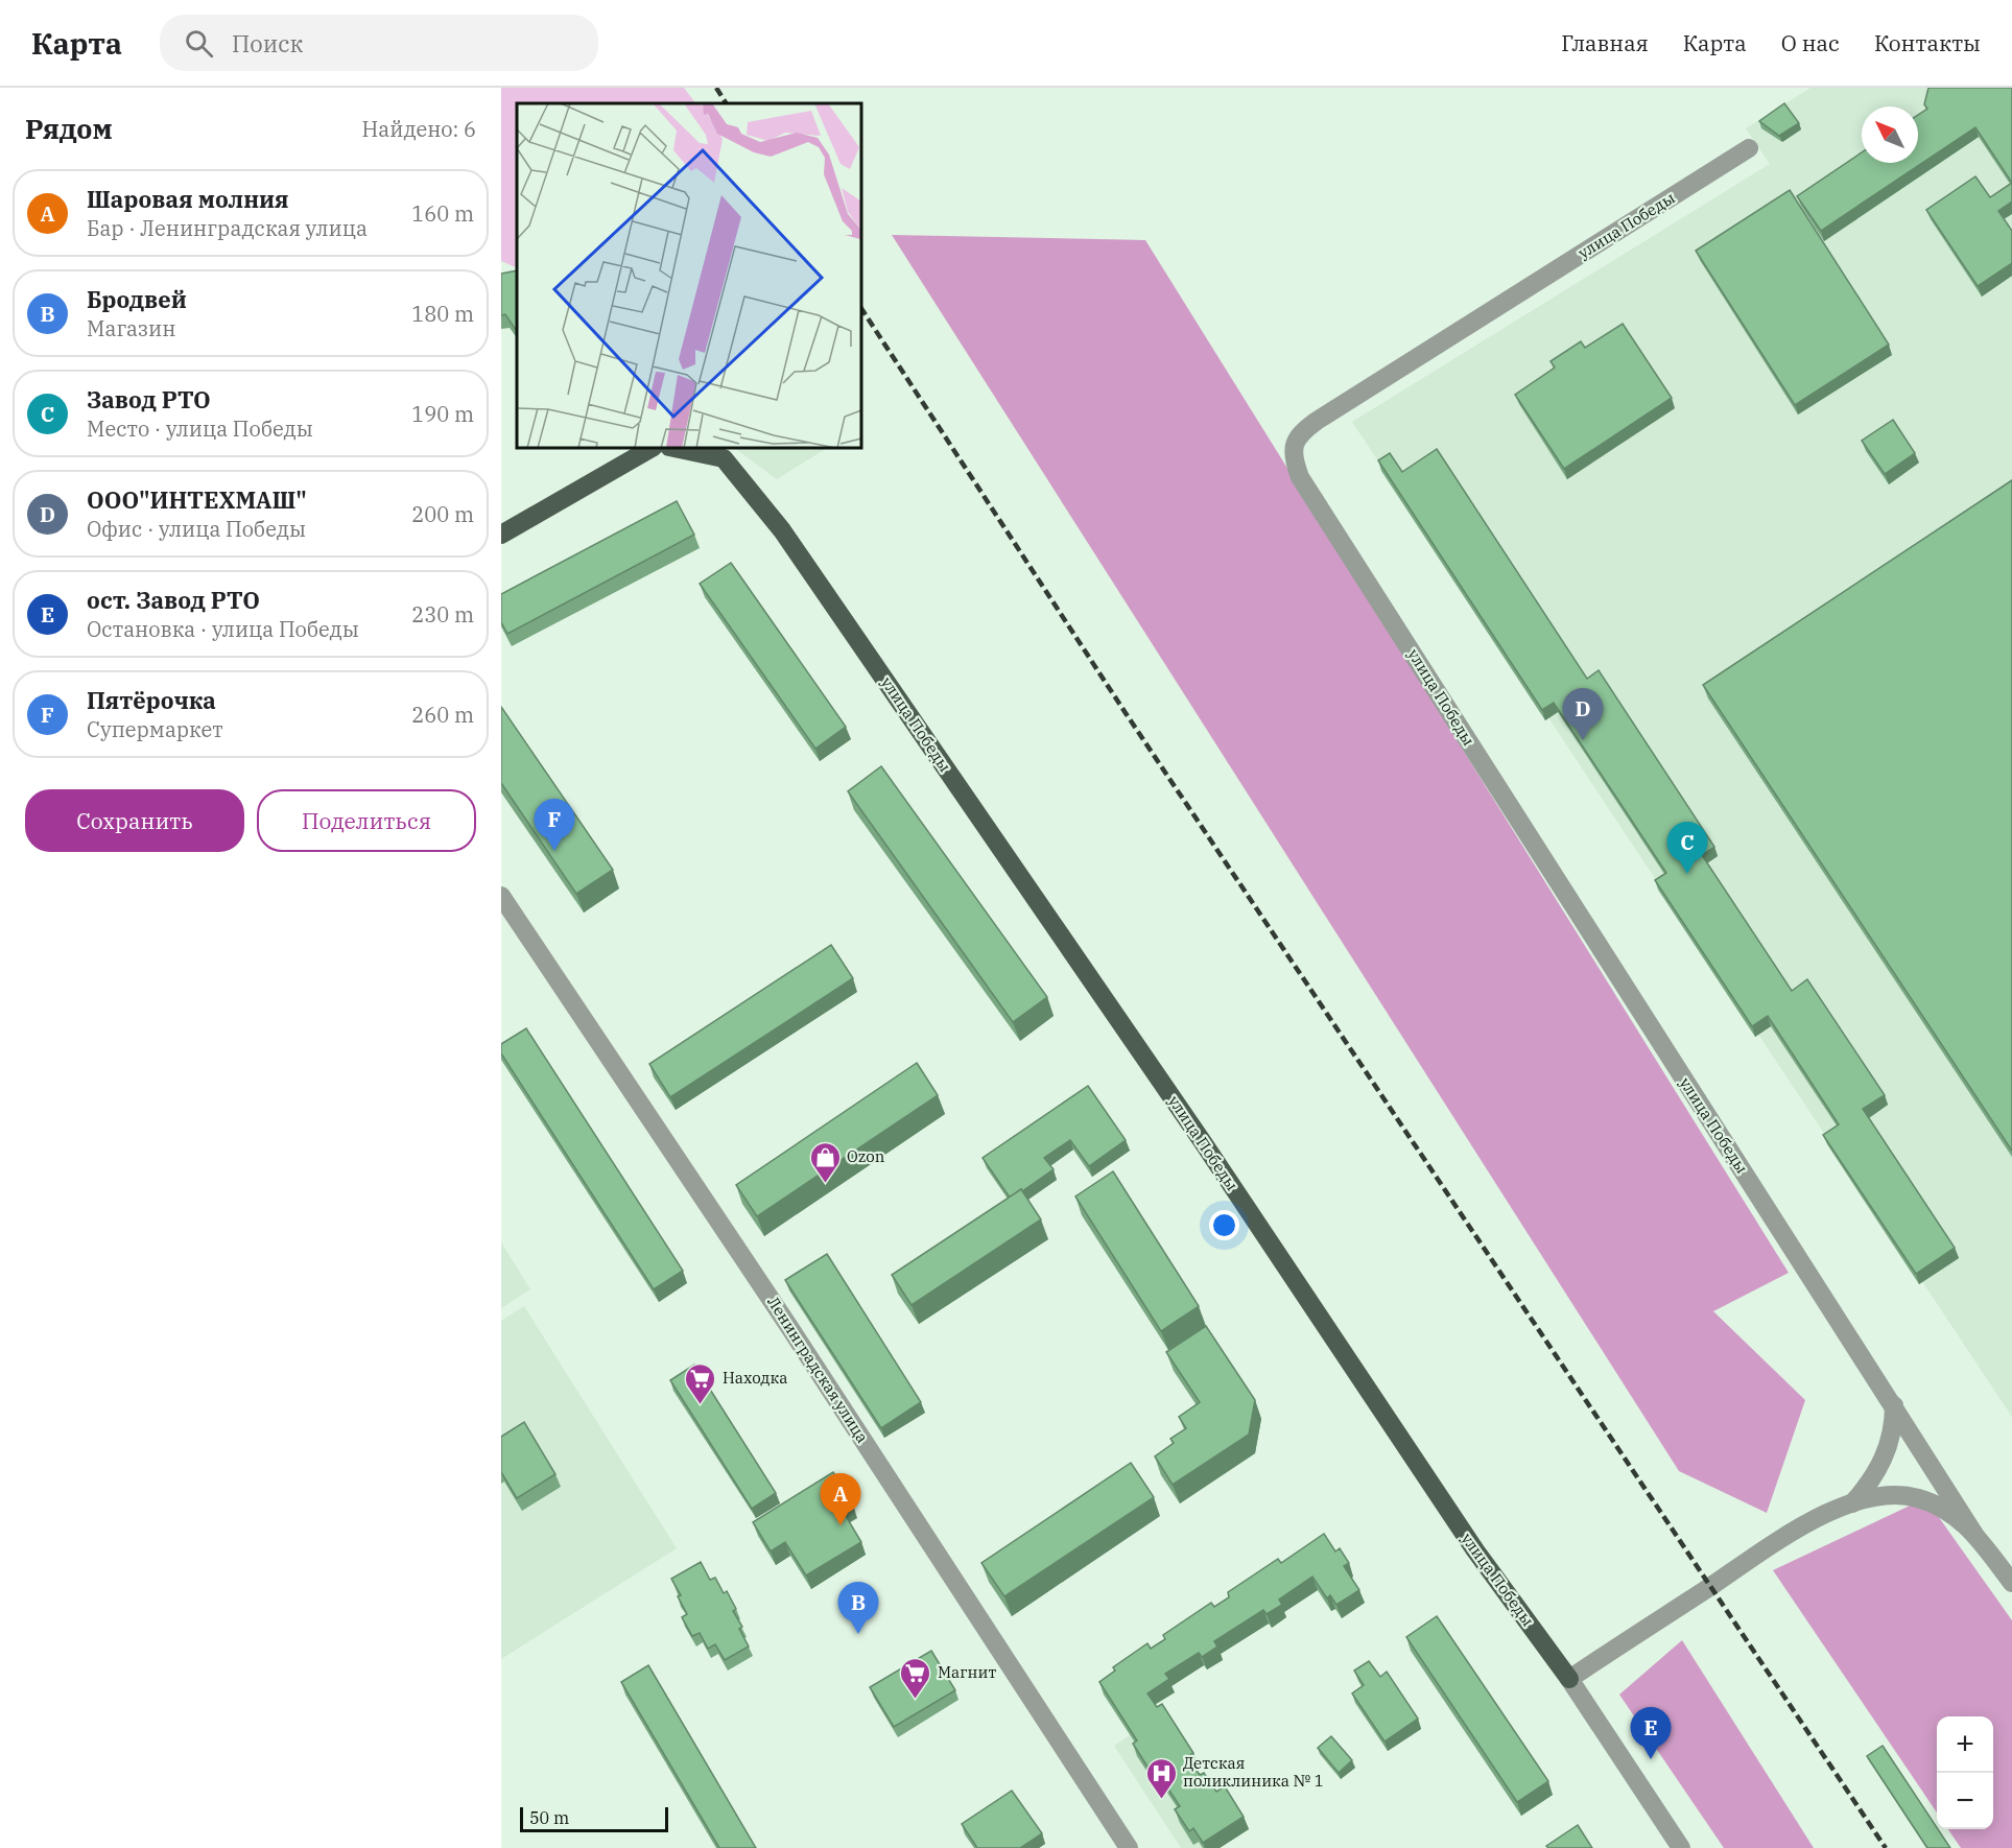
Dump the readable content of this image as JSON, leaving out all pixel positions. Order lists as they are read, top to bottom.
{
  "streets": {
    "main road": ["улица Победы"],
    "street": ["Ленинградская улица"]
  },
  "places": {
    "shop": ["Ozon"],
    "supermarket": ["Находка", "Магнит"],
    "hospital": ["Детская поликлиника № 1"]
  },
  "scale_bar": "50 m",
  "north": "top left",
  "page": {
    "header": "Карта",
    "search": "Поиск",
    "nav": [
      "Главная",
      "Карта",
      "О нас",
      "Контакты"
    ],
    "heading": ["Рядом", "Найдено: 6"],
    "list": [
      {
        "mark": "A",
        "name": "Шаровая молния",
        "note": "Бар · Ленинградская улица",
        "value": "160 m"
      },
      {
        "mark": "B",
        "name": "Бродвей",
        "note": "Магазин",
        "value": "180 m"
      },
      {
        "mark": "C",
        "name": "Завод РТО",
        "note": "Место · улица Победы",
        "value": "190 m"
      },
      {
        "mark": "D",
        "name": "ООО\"ИНТЕХМАШ\"",
        "note": "Офис · улица Победы",
        "value": "200 m"
      },
      {
        "mark": "E",
        "name": "ост. Завод РТО",
        "note": "Остановка · улица Победы",
        "value": "230 m"
      },
      {
        "mark": "F",
        "name": "Пятёрочка",
        "note": "Супермаркет",
        "value": "260 m"
      }
    ],
    "pins": [
      "D",
      "F",
      "C",
      "A",
      "B",
      "E"
    ],
    "buttons": ["Сохранить", "Поделиться"],
    "map_buttons": ["+", "−"],
    "scale": "50 m"
  }
}
